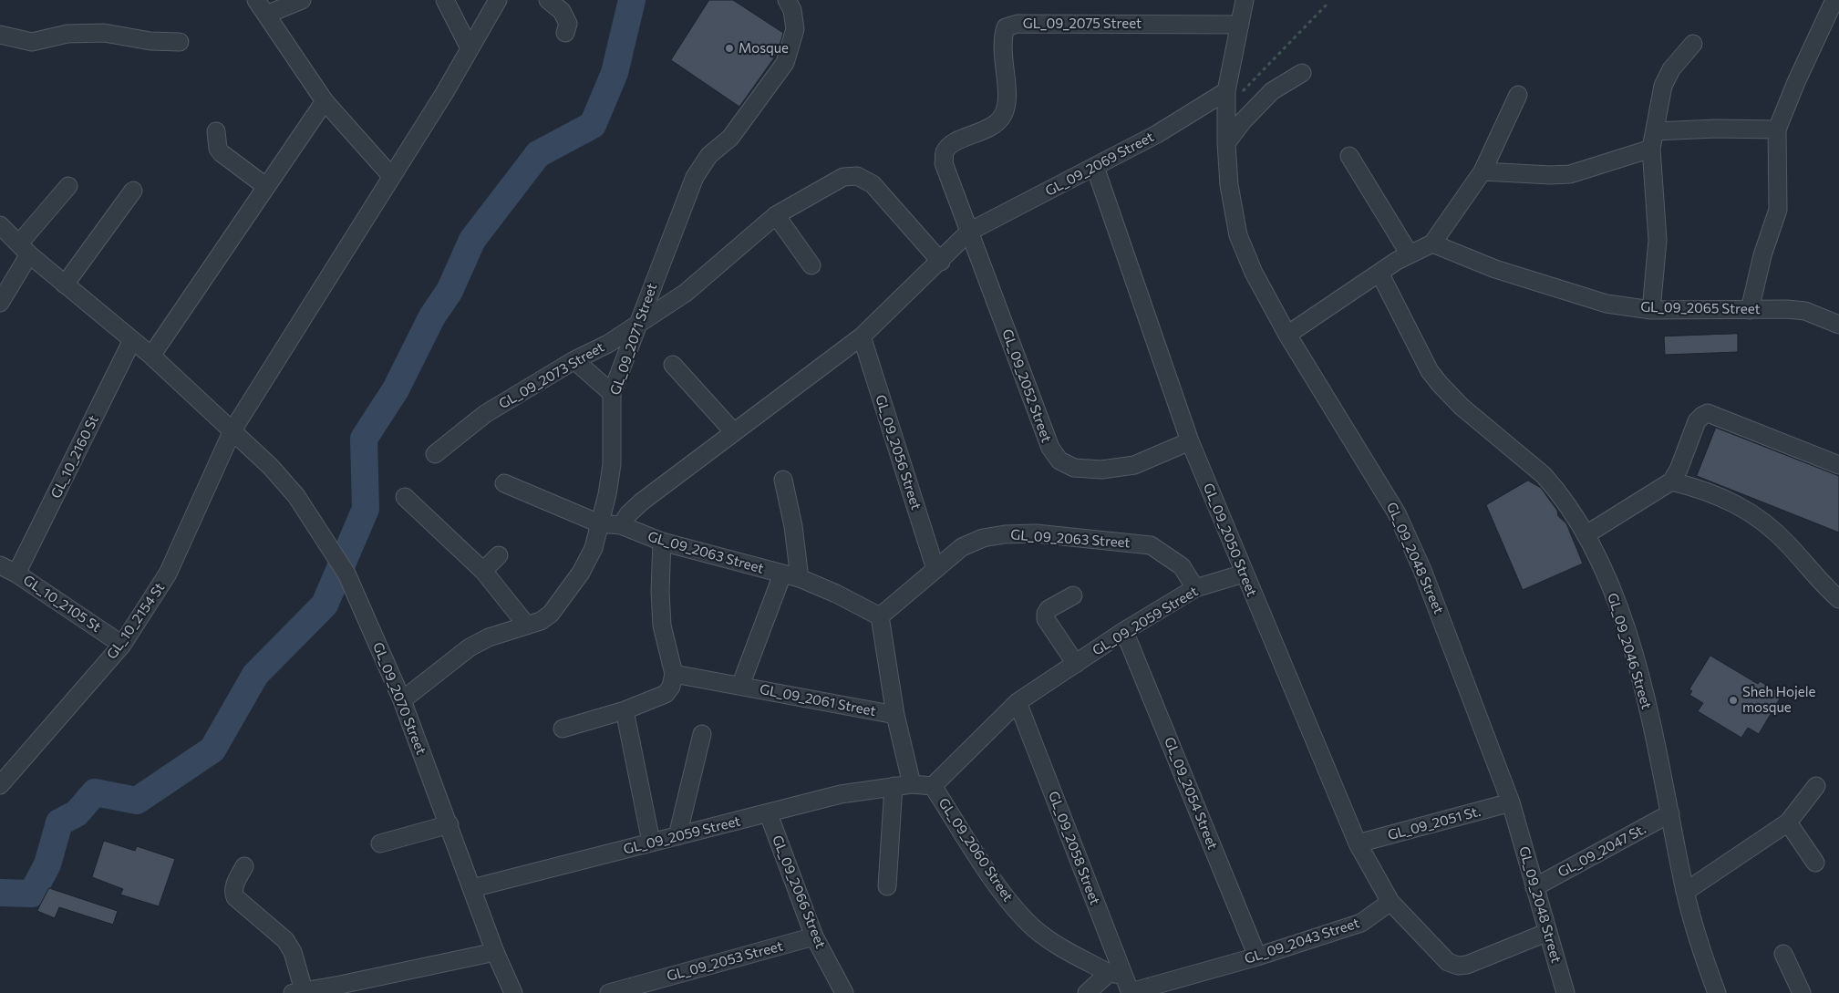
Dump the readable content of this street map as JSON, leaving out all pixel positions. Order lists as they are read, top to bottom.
{
  "streets": {
    "street": [
      "GL_09_2075 Street",
      "GL_09_2069 Street",
      "GL_09_2065 Street",
      "GL_09_2071 Street",
      "GL_09_2073 Street",
      "GL_09_2052 Street",
      "GL_09_2056 Street",
      "GL_10_2160 St",
      "GL_09_2063 Street",
      "GL_09_2050 Street",
      "GL_09_2048 Street",
      "GL_10_2105 St",
      "GL_10_2154 St",
      "GL_09_2059 Street",
      "GL_09_2046 Street",
      "GL_09_2070 Street",
      "GL_09_2061 Street",
      "GL_09_2054 Street",
      "GL_09_2051 St.",
      "GL_09_2058 Street",
      "GL_09_2060 Street",
      "GL_09_2047 St.",
      "GL_09_2066 Street",
      "GL_09_2043 Street",
      "GL_09_2053 Street"
    ]
  },
  "crossings": [
    ["GL_09_2075 Street", "GL_09_2069 Street"],
    ["GL_09_2075 Street", "GL_09_2052 Street"],
    ["GL_09_2075 Street", "GL_09_2048 Street"],
    ["GL_09_2069 Street", "GL_09_2073 Street"],
    ["GL_09_2069 Street", "GL_09_2052 Street"],
    ["GL_09_2069 Street", "GL_09_2056 Street"],
    ["GL_09_2069 Street", "GL_09_2063 Street"],
    ["GL_09_2069 Street", "GL_09_2050 Street"],
    ["GL_09_2069 Street", "GL_09_2048 Street"],
    ["GL_09_2071 Street", "GL_09_2073 Street"],
    ["GL_09_2071 Street", "GL_09_2063 Street"],
    ["GL_09_2071 Street", "GL_09_2070 Street"],
    ["GL_09_2052 Street", "GL_09_2050 Street"],
    ["GL_09_2056 Street", "GL_09_2063 Street"],
    ["GL_10_2160 St", "GL_10_2105 St"],
    ["GL_10_2160 St", "GL_09_2070 Street"],
    ["GL_09_2063 Street", "GL_09_2059 Street"],
    ["GL_09_2063 Street", "GL_09_2061 Street"],
    ["GL_09_2050 Street", "GL_09_2059 Street"],
    ["GL_09_2050 Street", "GL_09_2051 St."],
    ["GL_09_2050 Street", "GL_09_2043 Street"],
    ["GL_09_2048 Street", "GL_09_2051 St."],
    ["GL_09_2048 Street", "GL_09_2047 St."],
    ["GL_10_2105 St", "GL_10_2154 St"],
    ["GL_10_2154 St", "GL_09_2070 Street"],
    ["GL_09_2059 Street", "GL_09_2070 Street"],
    ["GL_09_2059 Street", "GL_09_2054 Street"],
    ["GL_09_2059 Street", "GL_09_2058 Street"],
    ["GL_09_2059 Street", "GL_09_2060 Street"],
    ["GL_09_2059 Street", "GL_09_2066 Street"],
    ["GL_09_2046 Street", "GL_09_2047 St."],
    ["GL_09_2054 Street", "GL_09_2043 Street"],
    ["GL_09_2058 Street", "GL_09_2060 Street"],
    ["GL_09_2058 Street", "GL_09_2043 Street"],
    ["GL_09_2066 Street", "GL_09_2053 Street"]
  ],
  "places": ["Mosque", "Sheh Hojele mosque"]
}
